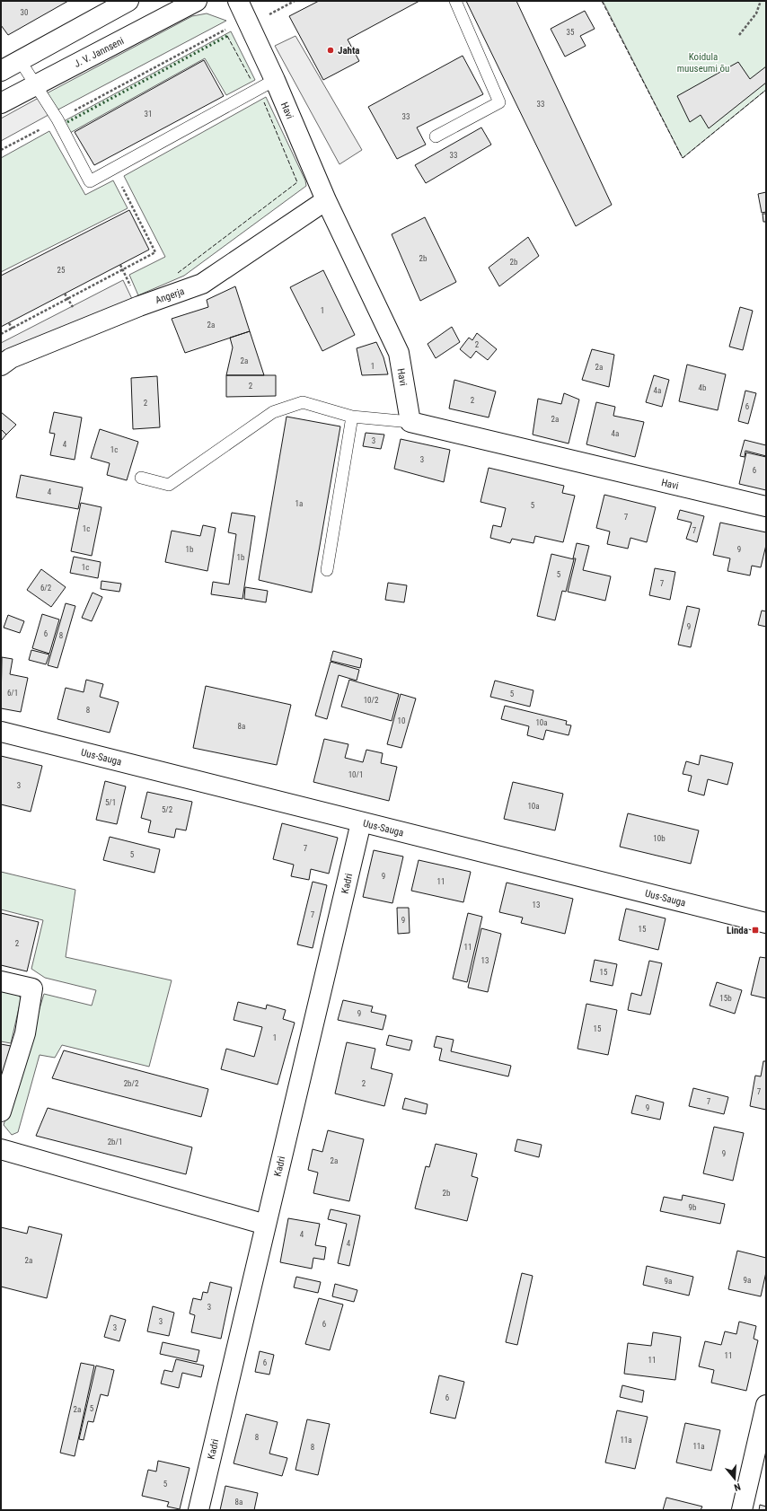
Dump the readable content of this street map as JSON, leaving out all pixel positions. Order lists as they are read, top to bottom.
{
  "streets": {
    "street": [
      "J. V. Jannseni",
      "Havi",
      "Angerja",
      "Uus-Sauga",
      "Kadri"
    ]
  },
  "crossings": [
    ["Havi", "Angerja"],
    ["Uus-Sauga", "Kadri"]
  ],
  "parks": ["Koidula muuseumi õu"],
  "places": {
    "other": ["Jahta"],
    "transit": ["Linda"]
  },
  "house_numbers": [
    "30",
    "35",
    "33",
    "31",
    "33",
    "33",
    "2b",
    "2b",
    "25",
    "1",
    "2a",
    "2",
    "2a",
    "1",
    "2a",
    "2",
    "4b",
    "4a",
    "2",
    "2",
    "6",
    "2a",
    "4a",
    "3",
    "4",
    "1c",
    "3",
    "6",
    "4",
    "1a",
    "5",
    "7",
    "1c",
    "7",
    "1b",
    "9",
    "1b",
    "1c",
    "5",
    "7",
    "6/2",
    "9",
    "6",
    "8",
    "6/1",
    "5",
    "10/2",
    "8",
    "10",
    "10a",
    "8a",
    "10/1",
    "3",
    "5/1",
    "10a",
    "5/2",
    "10b",
    "7",
    "5",
    "9",
    "11",
    "13",
    "7",
    "9",
    "15",
    "2",
    "11",
    "13",
    "15",
    "15b",
    "9",
    "15",
    "1",
    "2b/2",
    "2",
    "7",
    "7",
    "9",
    "2b/1",
    "9",
    "2a",
    "2b",
    "9b",
    "4",
    "4",
    "2a",
    "9a",
    "9a",
    "3",
    "3",
    "6",
    "3",
    "11",
    "11",
    "6",
    "6",
    "5",
    "2a",
    "8",
    "11a",
    "11a",
    "8",
    "5",
    "8a"
  ],
  "north": "bottom"
}
